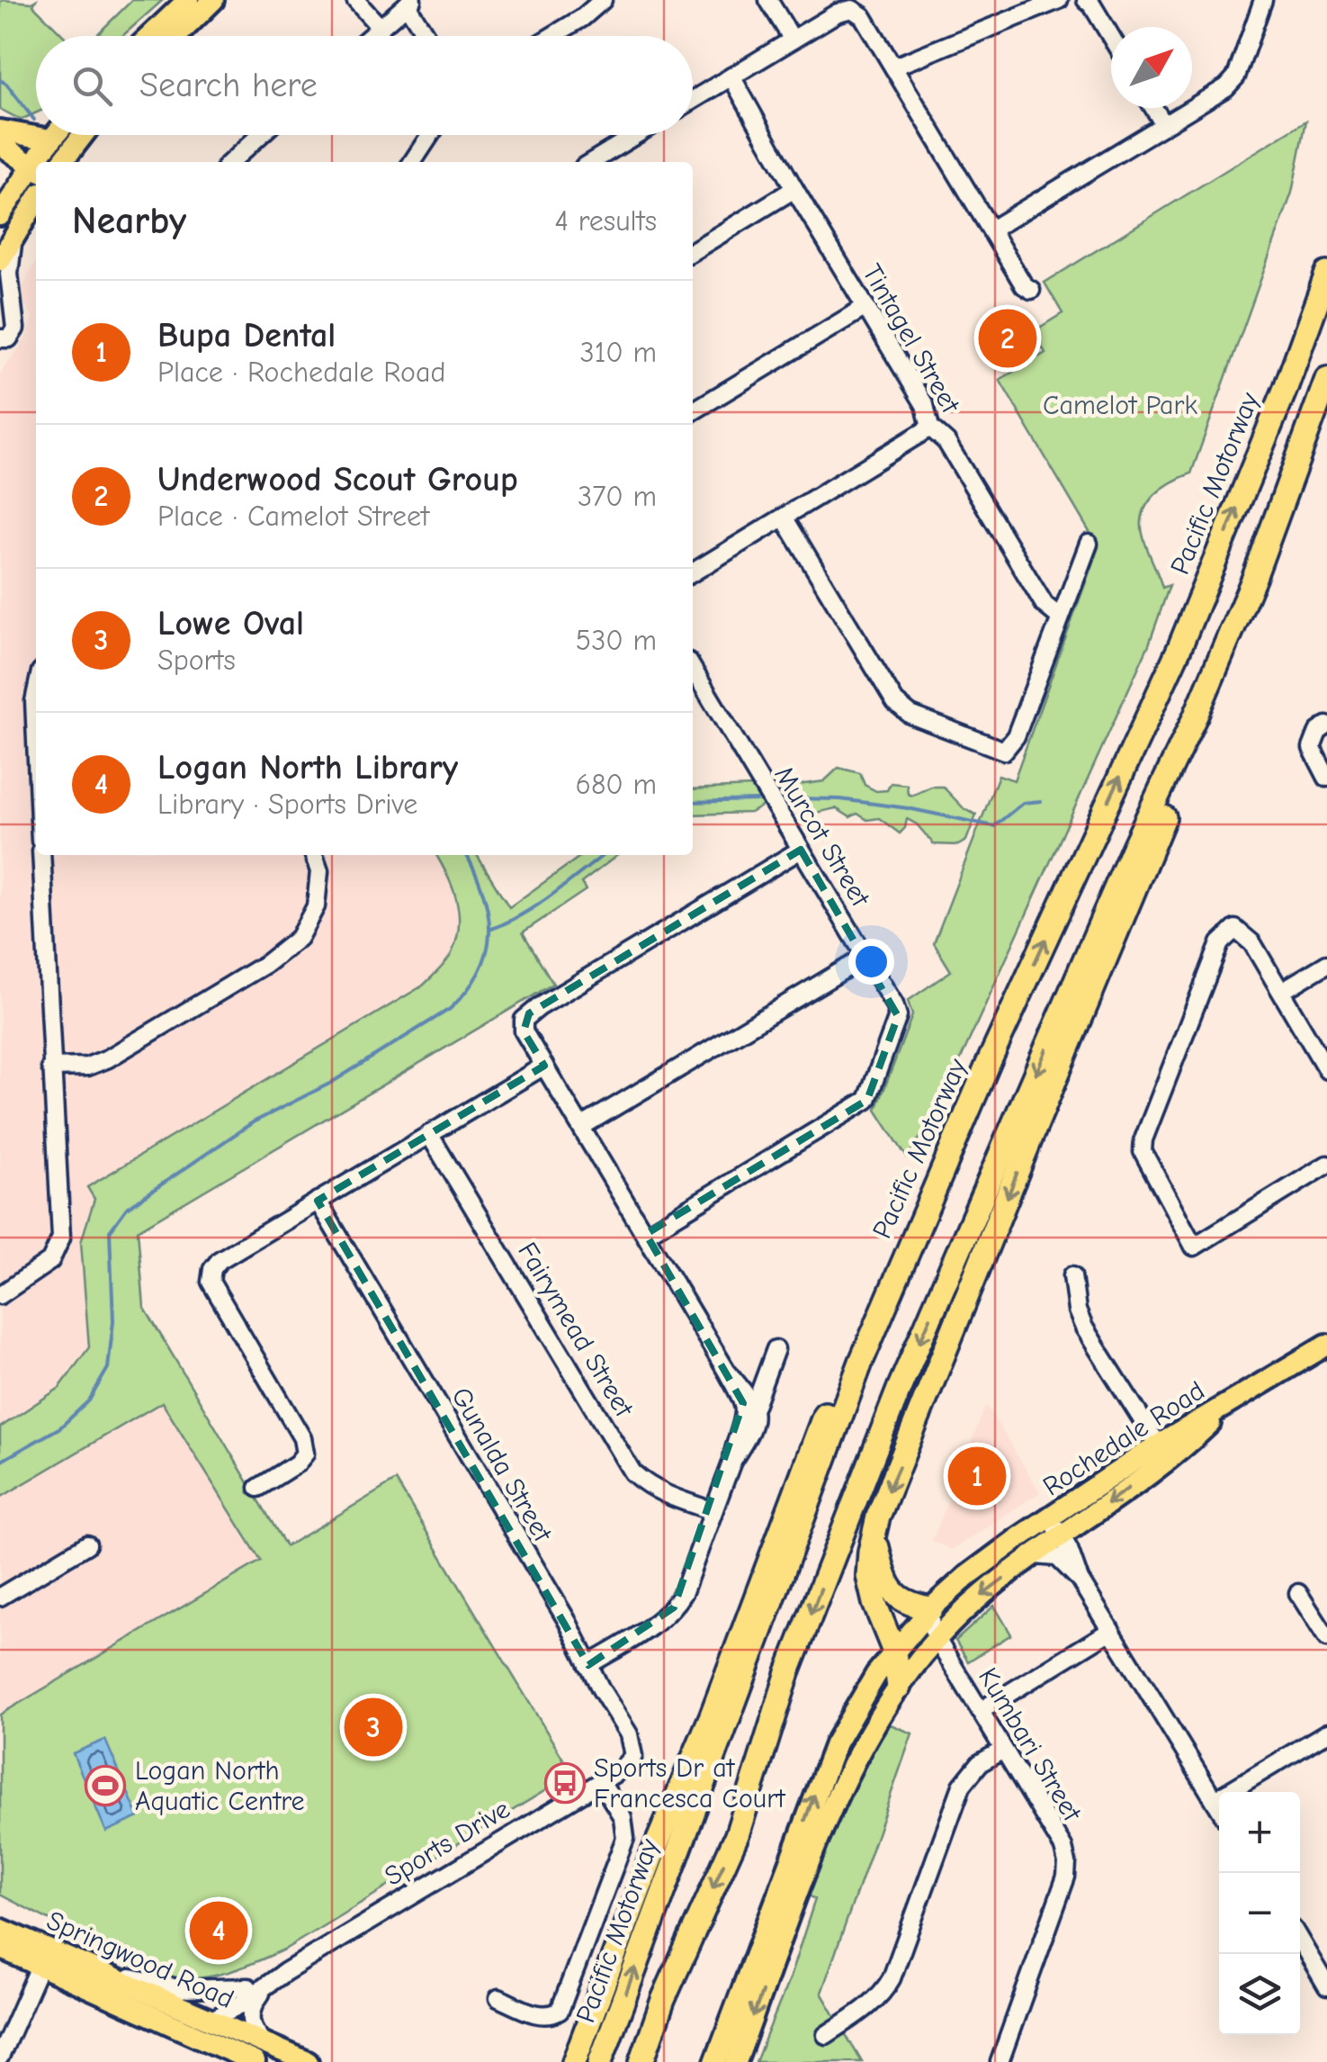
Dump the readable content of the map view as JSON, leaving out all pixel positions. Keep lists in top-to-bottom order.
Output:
{
  "streets": {
    "highway": ["Pacific Motorway"],
    "main road": ["Rochedale Road", "Springwood Road"],
    "street": [
      "Tintagel Street",
      "Murcot Street",
      "Fairymead Street",
      "Gunalda Street",
      "Kumbari Street",
      "Sports Drive"
    ]
  },
  "crossings": [
    ["Rochedale Road", "Kumbari Street"],
    ["Gunalda Street", "Sports Drive"],
    ["Sports Drive", "Springwood Road"]
  ],
  "parks": ["Camelot Park"],
  "places": {
    "bus stop": ["Sports Dr at Francesca Court"],
    "sports": ["Logan North Aquatic Centre"]
  },
  "north": "top right",
  "page": {
    "search": "Search here",
    "heading": ["Nearby", "4 results"],
    "list": [
      {
        "mark": "1",
        "name": "Bupa Dental",
        "note": "Place · Rochedale Road",
        "value": "310 m"
      },
      {
        "mark": "2",
        "name": "Underwood Scout Group",
        "note": "Place · Camelot Street",
        "value": "370 m"
      },
      {
        "mark": "3",
        "name": "Lowe Oval",
        "note": "Sports",
        "value": "530 m"
      },
      {
        "mark": "4",
        "name": "Logan North Library",
        "note": "Library · Sports Drive",
        "value": "680 m"
      }
    ],
    "pins": [
      "2",
      "1",
      "3",
      "4"
    ],
    "map_buttons": ["+", "−"]
  }
}
